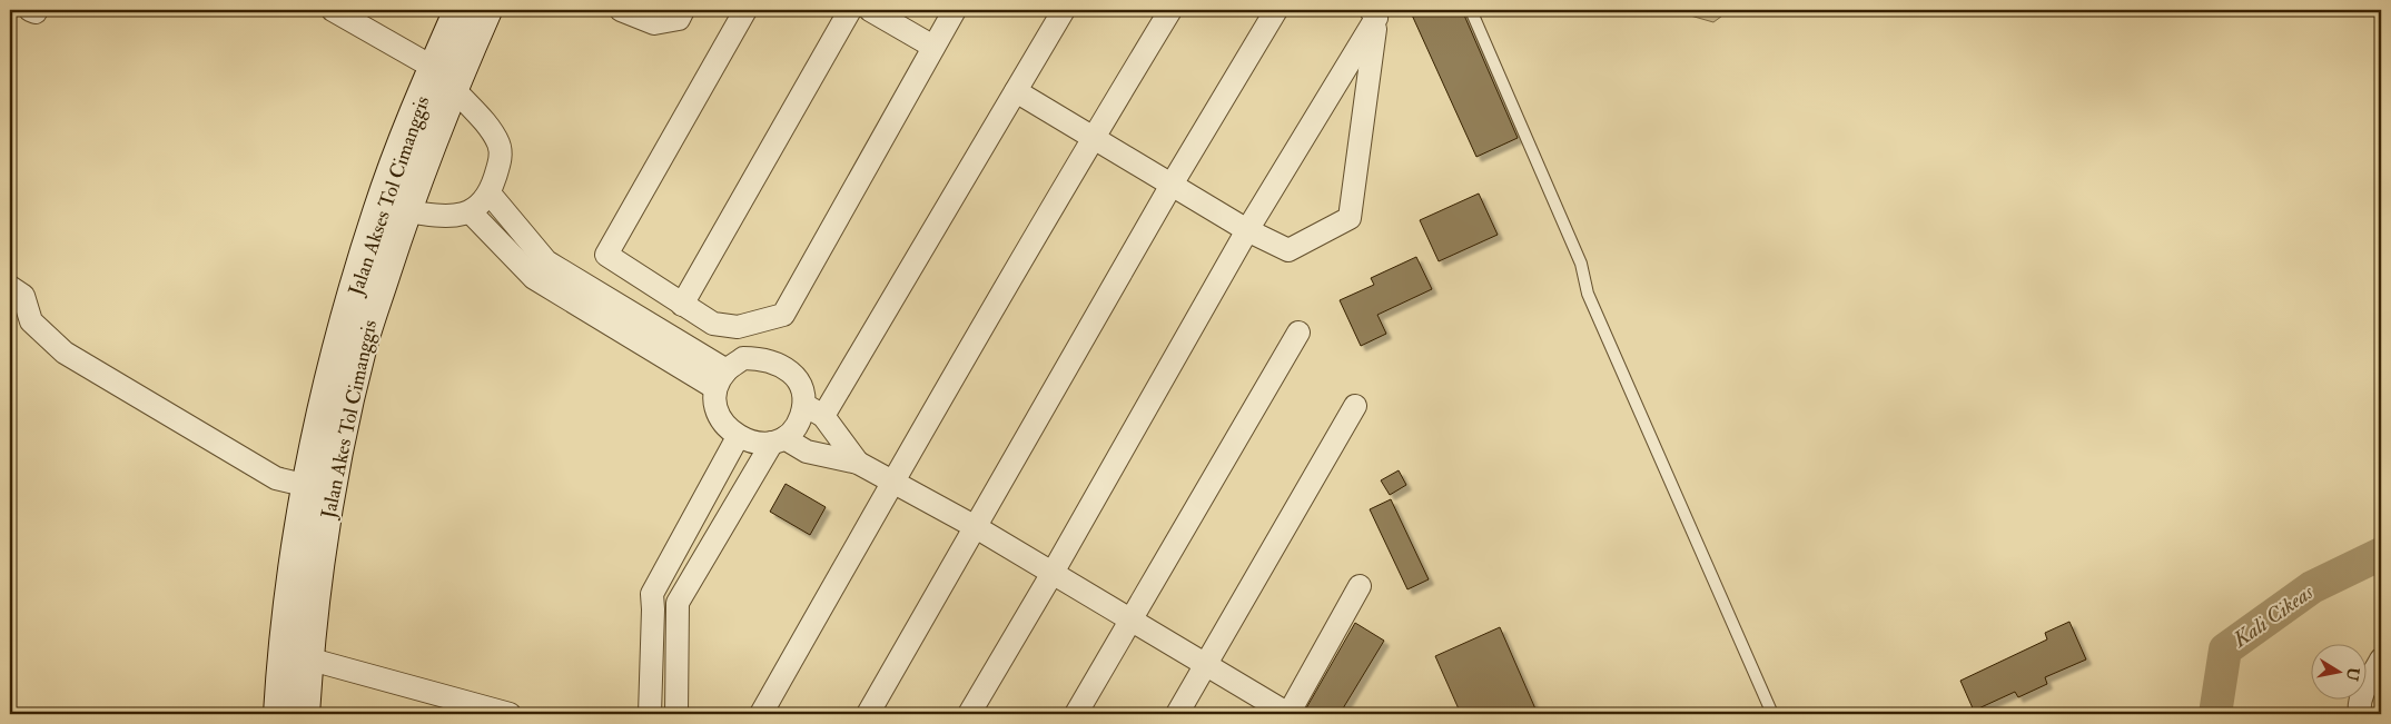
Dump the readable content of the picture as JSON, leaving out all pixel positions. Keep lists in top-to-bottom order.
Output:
{
  "streets": {
    "main road": ["Jalan Akses Tol Cimanggis", "Jalan Akes Tol Cimanggis"]
  },
  "crossings": [
    ["Jalan Akses Tol Cimanggis", "Jalan Akes Tol Cimanggis"]
  ],
  "water": ["Kali Cikeas"],
  "north": "right"
}
